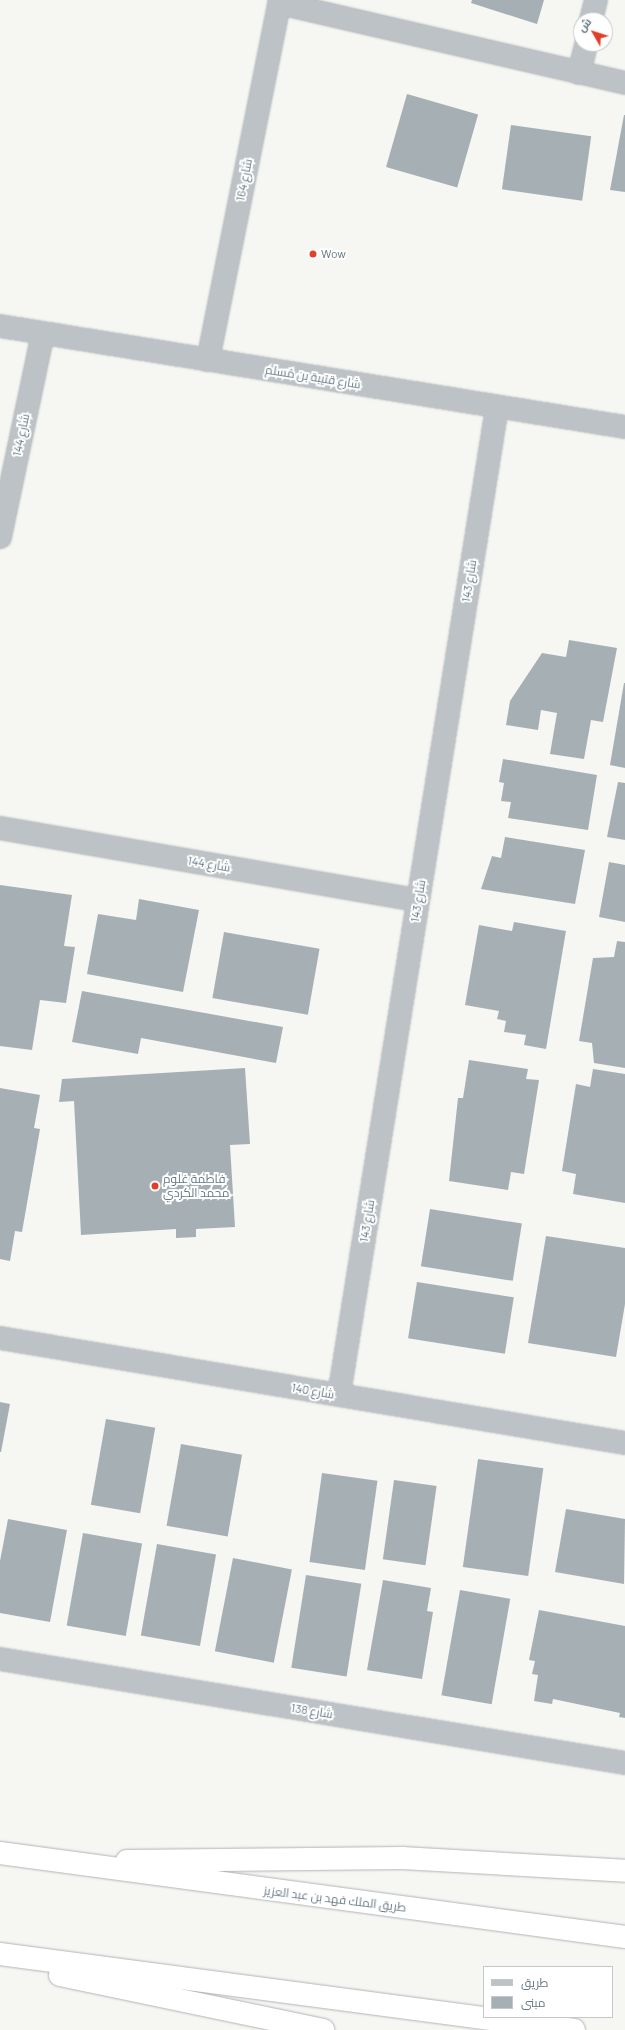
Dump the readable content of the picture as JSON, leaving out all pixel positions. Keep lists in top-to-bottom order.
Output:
{
  "streets": {
    "highway": ["طريق الملك فهد بن عبد العزيز"],
    "street": [
      "شارع 164",
      "شارع قتيبة بن مُسلم",
      "شارع 144",
      "شارع 143",
      "شارع 140",
      "شارع 138"
    ]
  },
  "crossings": [
    ["شارع 164", "شارع قتيبة بن مُسلم"],
    ["شارع قتيبة بن مُسلم", "شارع 144"],
    ["شارع قتيبة بن مُسلم", "شارع 143"],
    ["شارع 144", "شارع 143"],
    ["شارع 143", "شارع 140"]
  ],
  "places": ["Wow", "فاطمة غلوم محمد الكردي"],
  "legend": ["طريق", "مبنى"],
  "north": "top left"
}
